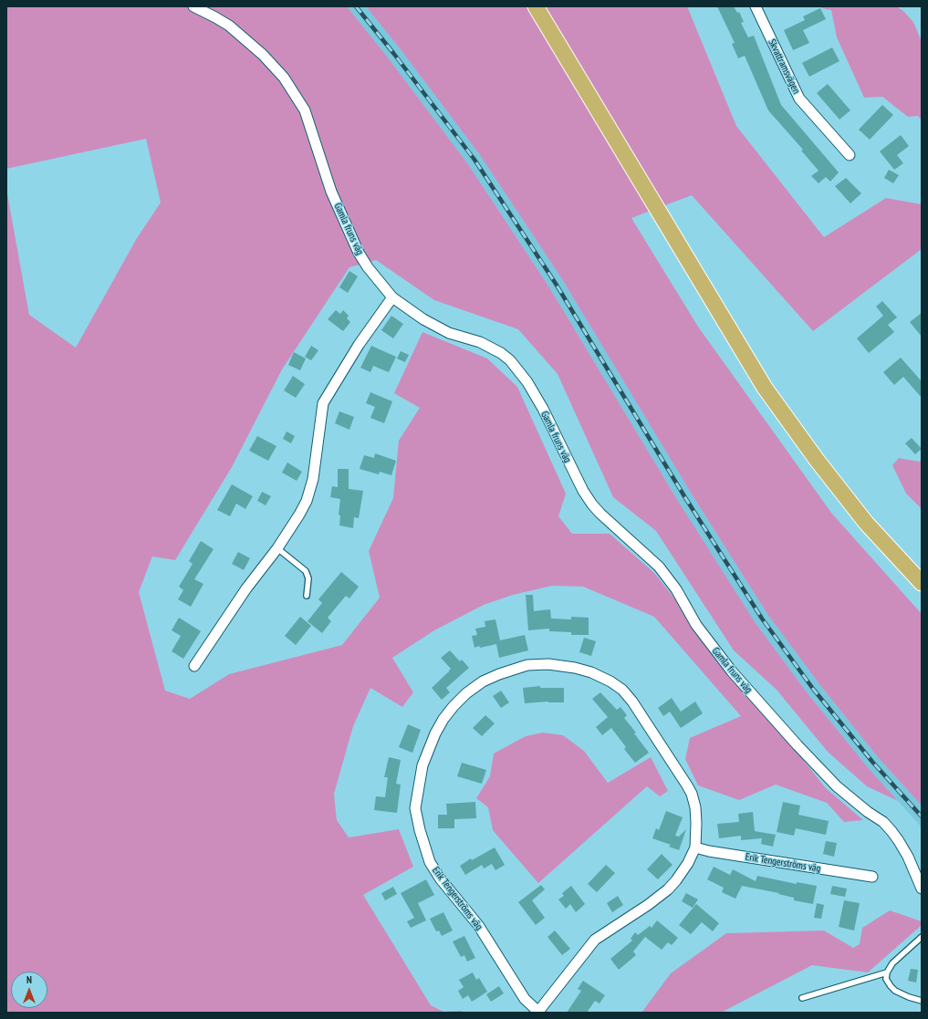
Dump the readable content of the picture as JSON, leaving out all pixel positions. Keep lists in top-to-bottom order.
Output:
{
  "streets": {
    "street": ["Skvattramsvägen", "Gamla fruns väg", "Erik Tengerströms väg"]
  },
  "north": "top"
}
